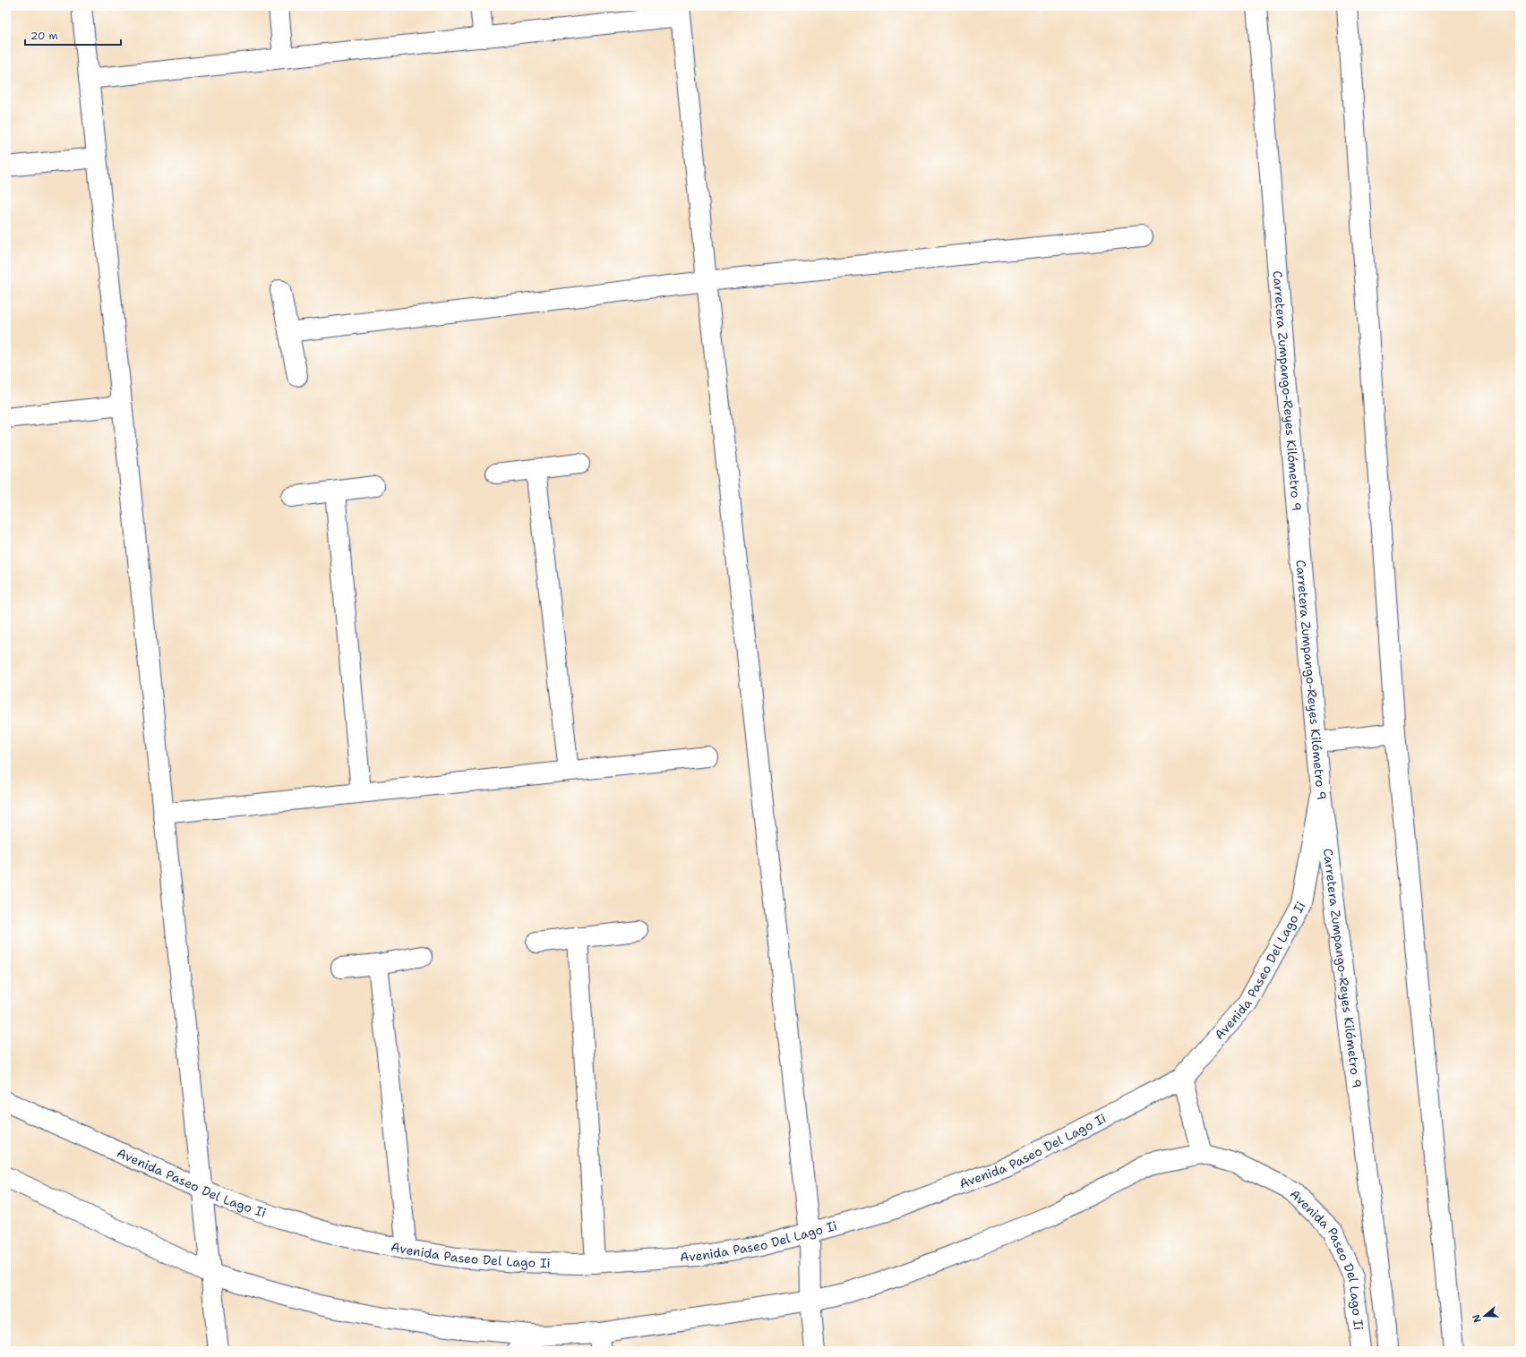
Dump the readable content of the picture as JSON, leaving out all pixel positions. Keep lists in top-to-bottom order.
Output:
{
  "streets": {
    "street": ["Carretera Zumpango-Reyes Kilómetro 9", "Avenida Paseo Del Lago Ii"]
  },
  "crossings": [
    ["Carretera Zumpango-Reyes Kilómetro 9", "Avenida Paseo Del Lago Ii"]
  ],
  "scale_bar": "20 m",
  "north": "left"
}
